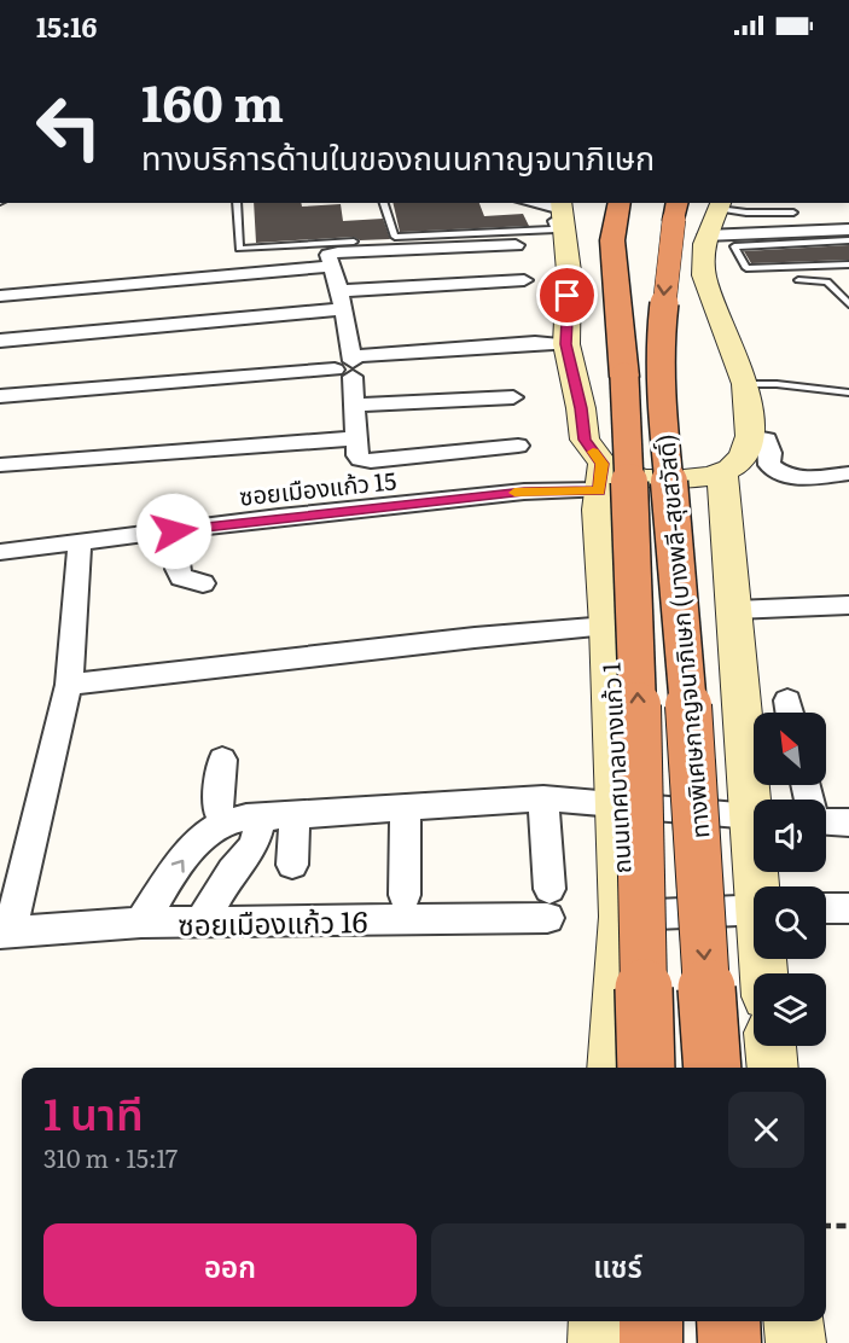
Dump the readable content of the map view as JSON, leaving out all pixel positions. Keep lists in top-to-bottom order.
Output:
{
  "streets": {
    "highway": ["ทางพิเศษกาญจนาภิเษก (บางพลี-สุขสวัสดิ์)"],
    "main road": ["ถนนเทศบาลบางแก้ว 1"],
    "street": ["ซอยเมืองแก้ว 15", "ซอยเมืองแก้ว 16"]
  },
  "crossings": [
    ["ซอยเมืองแก้ว 15", "ถนนเทศบาลบางแก้ว 1"]
  ],
  "north": "top left",
  "page": {
    "status": "15:16",
    "turn": ["160 m", "ทางบริการด้านในของถนนกาญจนาภิเษก"],
    "heading": ["1 นาที", "310 m · 15:17"],
    "buttons": ["ออก", "แชร์"]
  }
}
